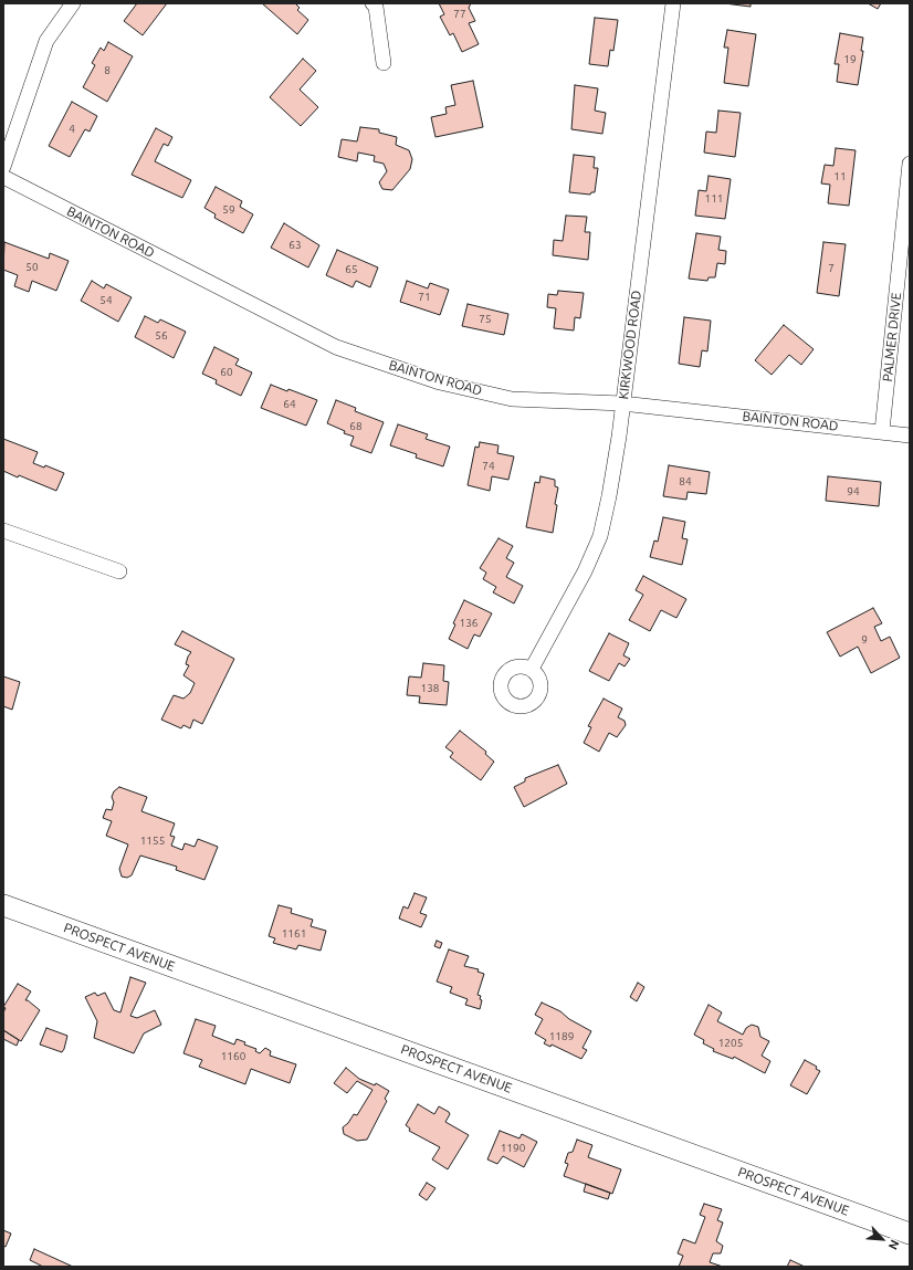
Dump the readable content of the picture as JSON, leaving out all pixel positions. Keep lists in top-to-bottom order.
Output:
{
  "streets": {
    "main road": ["PROSPECT AVENUE"],
    "street": ["BAINTON ROAD", "PALMER DRIVE", "KIRKWOOD ROAD"]
  },
  "crossings": [
    ["BAINTON ROAD", "PALMER DRIVE"],
    ["BAINTON ROAD", "KIRKWOOD ROAD"]
  ],
  "house_numbers": [
    "77",
    "19",
    "8",
    "4",
    "11",
    "111",
    "59",
    "63",
    "50",
    "7",
    "65",
    "71",
    "54",
    "75",
    "56",
    "60",
    "64",
    "68",
    "74",
    "84",
    "94",
    "136",
    "9",
    "138",
    "1155",
    "1161",
    "1189",
    "1205",
    "1160",
    "1190"
  ],
  "north": "bottom right"
}
